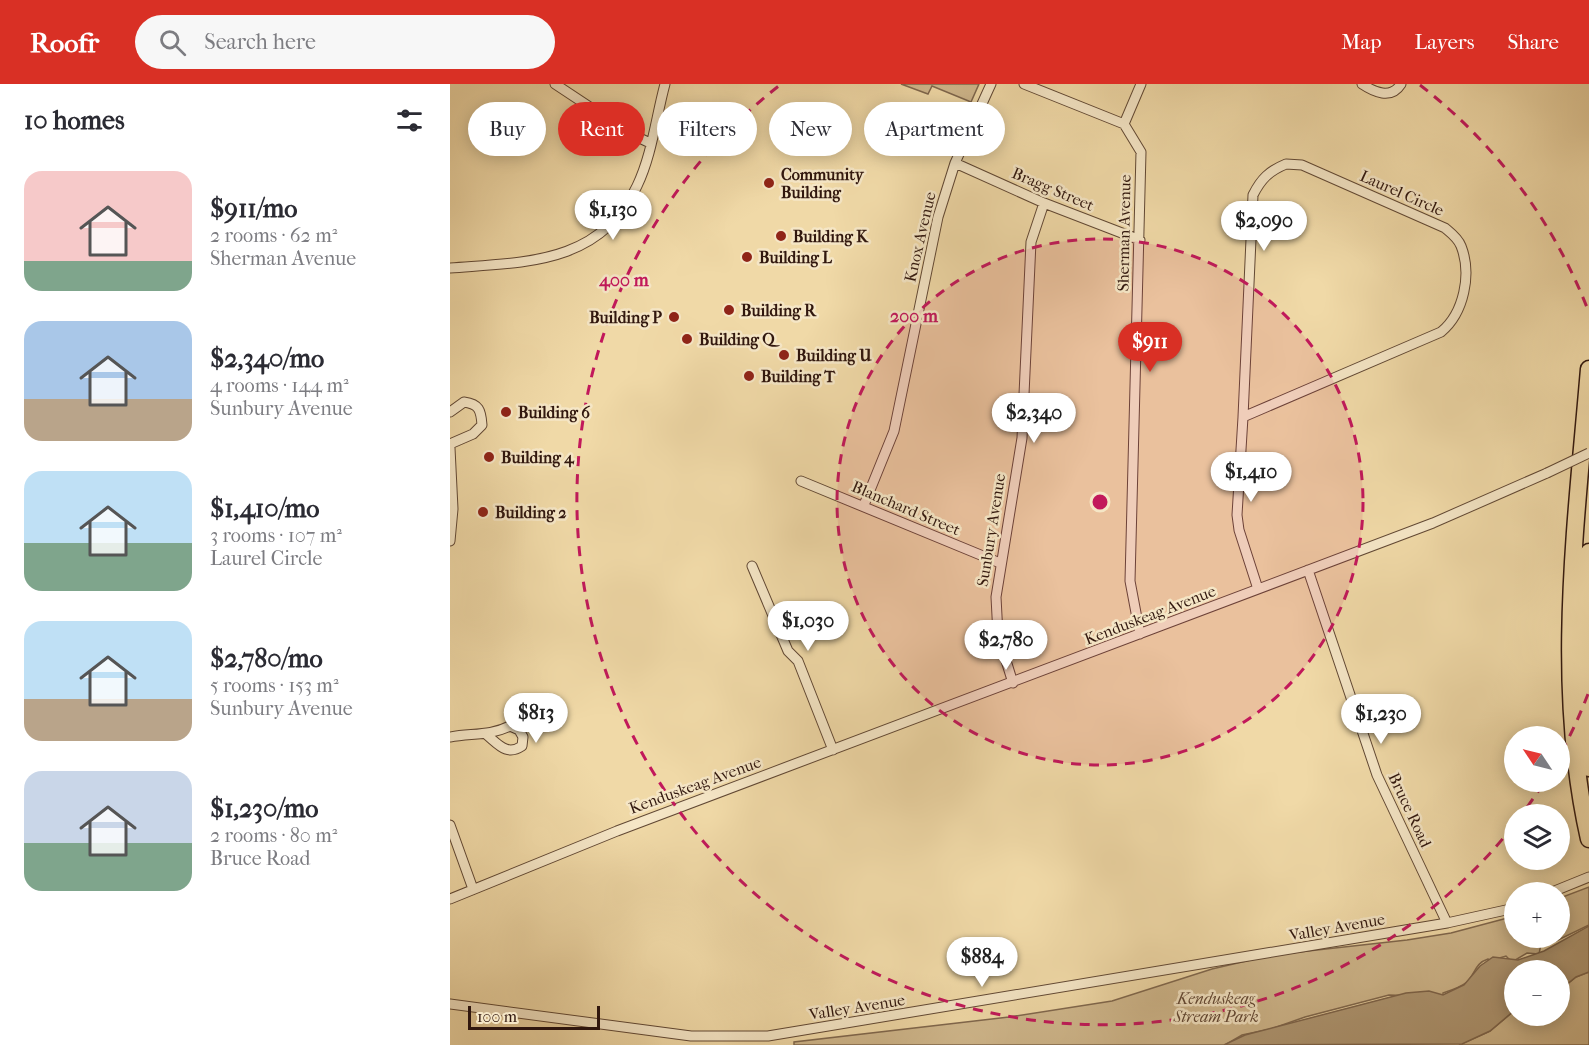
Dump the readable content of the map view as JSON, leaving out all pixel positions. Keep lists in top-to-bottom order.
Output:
{
  "streets": {
    "street": [
      "Bragg Street",
      "Laurel Circle",
      "Sherman Avenue",
      "Knox Avenue",
      "Blanchard Street",
      "Sunbury Avenue",
      "Kenduskeag Avenue",
      "Bruce Road",
      "Valley Avenue"
    ]
  },
  "crossings": [
    ["Bragg Street", "Sherman Avenue"],
    ["Bragg Street", "Knox Avenue"],
    ["Bragg Street", "Sunbury Avenue"],
    ["Laurel Circle", "Kenduskeag Avenue"],
    ["Sherman Avenue", "Kenduskeag Avenue"],
    ["Knox Avenue", "Blanchard Street"],
    ["Blanchard Street", "Sunbury Avenue"],
    ["Sunbury Avenue", "Kenduskeag Avenue"],
    ["Kenduskeag Avenue", "Bruce Road"],
    ["Bruce Road", "Valley Avenue"]
  ],
  "parks": ["Kenduskeag Stream Park"],
  "places": [
    "Community Building",
    "Building K",
    "Building L",
    "Building R",
    "Building P",
    "Building Q",
    "Building U",
    "Building T",
    "Building 6",
    "Building 4",
    "Building 2"
  ],
  "scale_bar": "100 m",
  "north": "top left",
  "page": {
    "header": "Roofr",
    "search": "Search here",
    "nav": ["Map", "Layers", "Share"],
    "heading": "10 homes",
    "chip": [
      "Buy",
      "Rent",
      "Filters",
      "New",
      "Apartment"
    ],
    "list": [
      {
        "name": "$911/mo",
        "note": "2 rooms · 62 m² · Sherman Avenue"
      },
      {
        "name": "$2,340/mo",
        "note": "4 rooms · 144 m² · Sunbury Avenue"
      },
      {
        "name": "$1,410/mo",
        "note": "3 rooms · 107 m² · Laurel Circle"
      },
      {
        "name": "$2,780/mo",
        "note": "5 rooms · 153 m² · Sunbury Avenue"
      },
      {
        "name": "$1,230/mo",
        "note": "2 rooms · 80 m² · Bruce Road"
      }
    ],
    "price": [
      "$1,130",
      "$2,090",
      "$911",
      "$2,340",
      "$1,410",
      "$1,030",
      "$2,780",
      "$813",
      "$1,230",
      "$884"
    ],
    "map_buttons": ["+", "−"],
    "scale": "100 m"
  },
  "rings": ["400 m", "200 m"]
}
